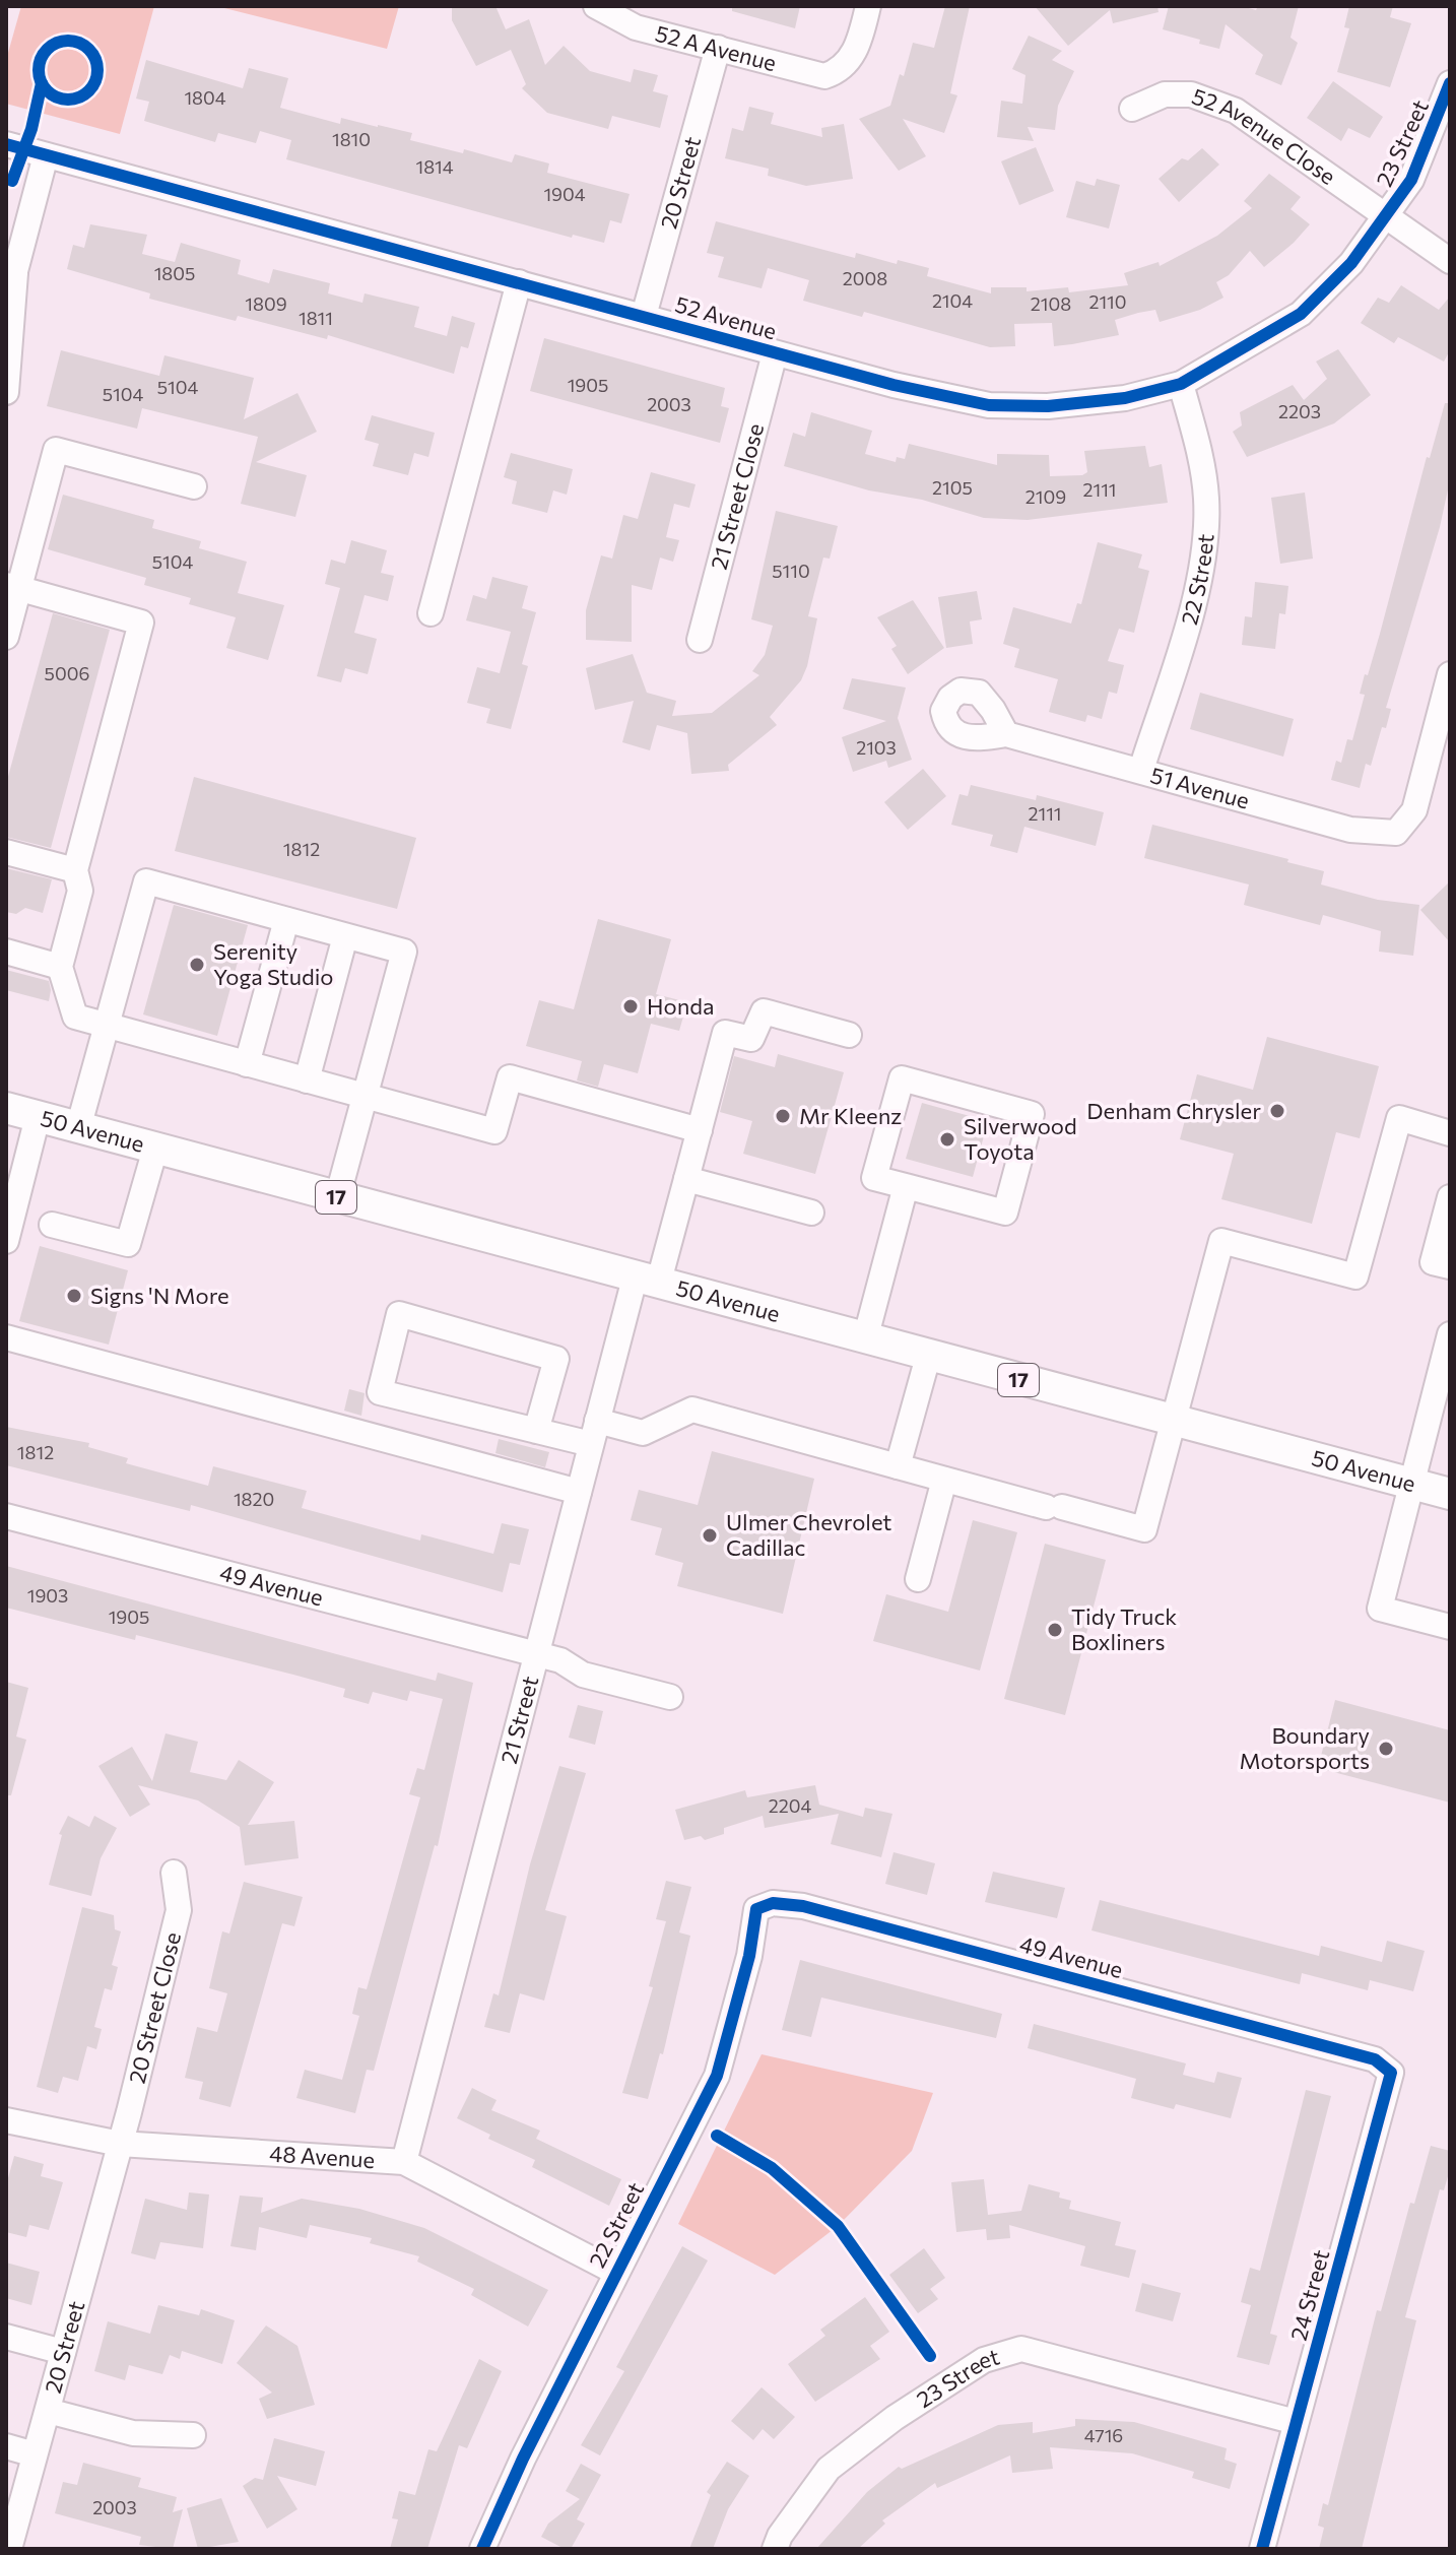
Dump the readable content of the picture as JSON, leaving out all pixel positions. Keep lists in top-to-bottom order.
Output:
{
  "streets": {
    "main road": ["50 Avenue", "17"],
    "street": [
      "52 A Avenue",
      "52 Avenue Close",
      "23 Street",
      "20 Street",
      "52 Avenue",
      "21 Street Close",
      "22 Street",
      "51 Avenue",
      "49 Avenue",
      "21 Street",
      "20 Street Close",
      "48 Avenue",
      "24 Street"
    ]
  },
  "crossings": [
    ["52 A Avenue", "20 Street"],
    ["52 Avenue Close", "23 Street"],
    ["52 Avenue Close", "52 Avenue"],
    ["23 Street", "52 Avenue"],
    ["23 Street", "24 Street"],
    ["20 Street", "52 Avenue"],
    ["20 Street", "20 Street Close"],
    ["20 Street", "48 Avenue"],
    ["52 Avenue", "21 Street Close"],
    ["52 Avenue", "22 Street"],
    ["22 Street", "51 Avenue"],
    ["22 Street", "49 Avenue"],
    ["22 Street", "48 Avenue"],
    ["50 Avenue", "21 Street"],
    ["49 Avenue", "21 Street"],
    ["49 Avenue", "24 Street"],
    ["21 Street", "48 Avenue"],
    ["20 Street Close", "48 Avenue"]
  ],
  "places": [
    "Serenity Yoga Studio",
    "Honda",
    "Denham Chrysler",
    "Mr Kleenz",
    "Silverwood Toyota",
    "Signs 'N More",
    "Ulmer Chevrolet Cadillac",
    "Tidy Truck Boxliners",
    "Boundary Motorsports"
  ],
  "house_numbers": [
    "1804",
    "1810",
    "1814",
    "1904",
    "1805",
    "2008",
    "2104",
    "2110",
    "1809",
    "2108",
    "1811",
    "1905",
    "5104",
    "5104",
    "2003",
    "2203",
    "2105",
    "2111",
    "2109",
    "5104",
    "5110",
    "5006",
    "2103",
    "2111",
    "1812",
    "1812",
    "1820",
    "1903",
    "1905",
    "2204",
    "4716",
    "2003"
  ]
}
